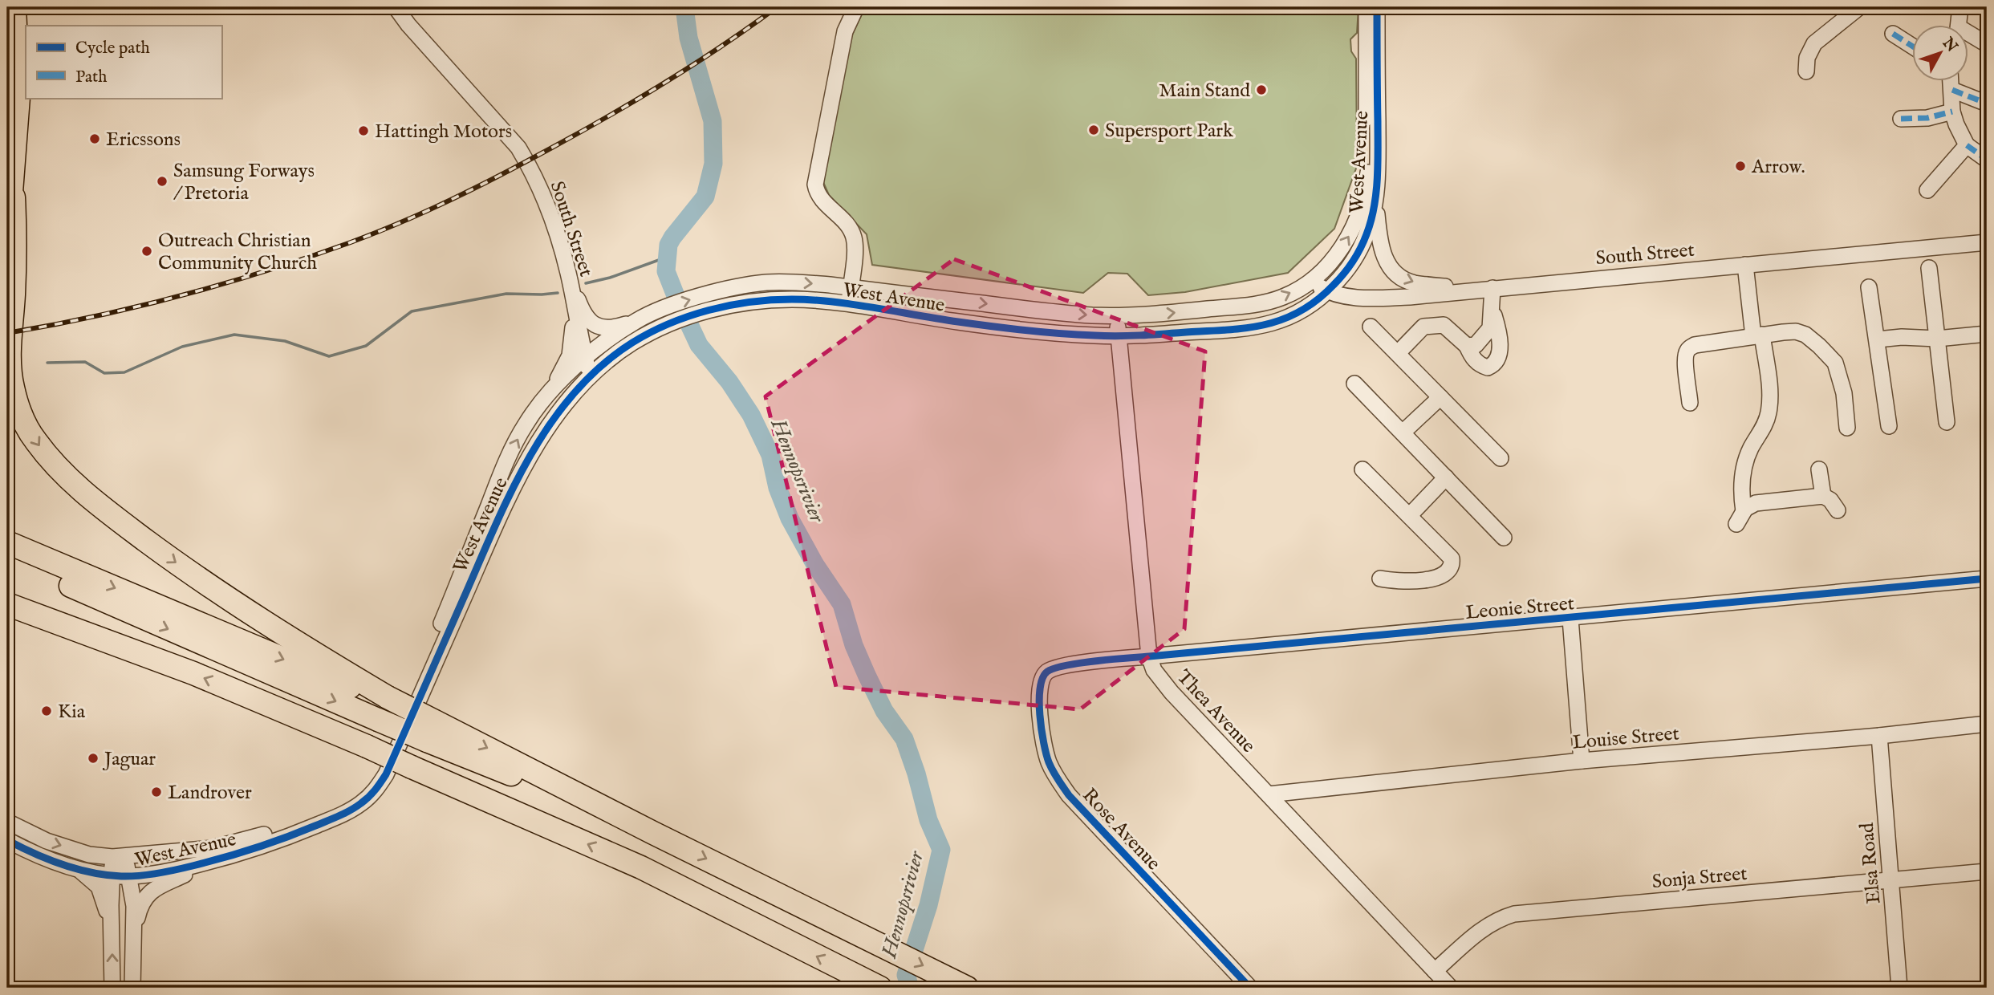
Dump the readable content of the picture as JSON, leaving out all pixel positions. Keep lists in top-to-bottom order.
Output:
{
  "streets": {
    "street": [
      "West Avenue",
      "South Street",
      "Leonie Street",
      "Thea Avenue",
      "Louise Street",
      "Rose Avenue",
      "Elsa Road",
      "Sonja Street"
    ]
  },
  "crossings": [
    ["West Avenue", "South Street"],
    ["West Avenue", "Thea Avenue"],
    ["Leonie Street", "Thea Avenue"],
    ["Leonie Street", "Rose Avenue"],
    ["Thea Avenue", "Louise Street"],
    ["Thea Avenue", "Sonja Street"],
    ["Louise Street", "Elsa Road"],
    ["Elsa Road", "Sonja Street"]
  ],
  "one_way": ["West Avenue"],
  "water": ["Hennopsrivier"],
  "places": [
    "Main Stand",
    "Supersport Park",
    "Hattingh Motors",
    "Ericssons",
    "Arrow.",
    "Samsung Forways / Pretoria",
    "Outreach Christian Community Church",
    "Kia",
    "Jaguar",
    "Landrover"
  ],
  "legend": ["Cycle path", "Path"],
  "north": "top right"
}
